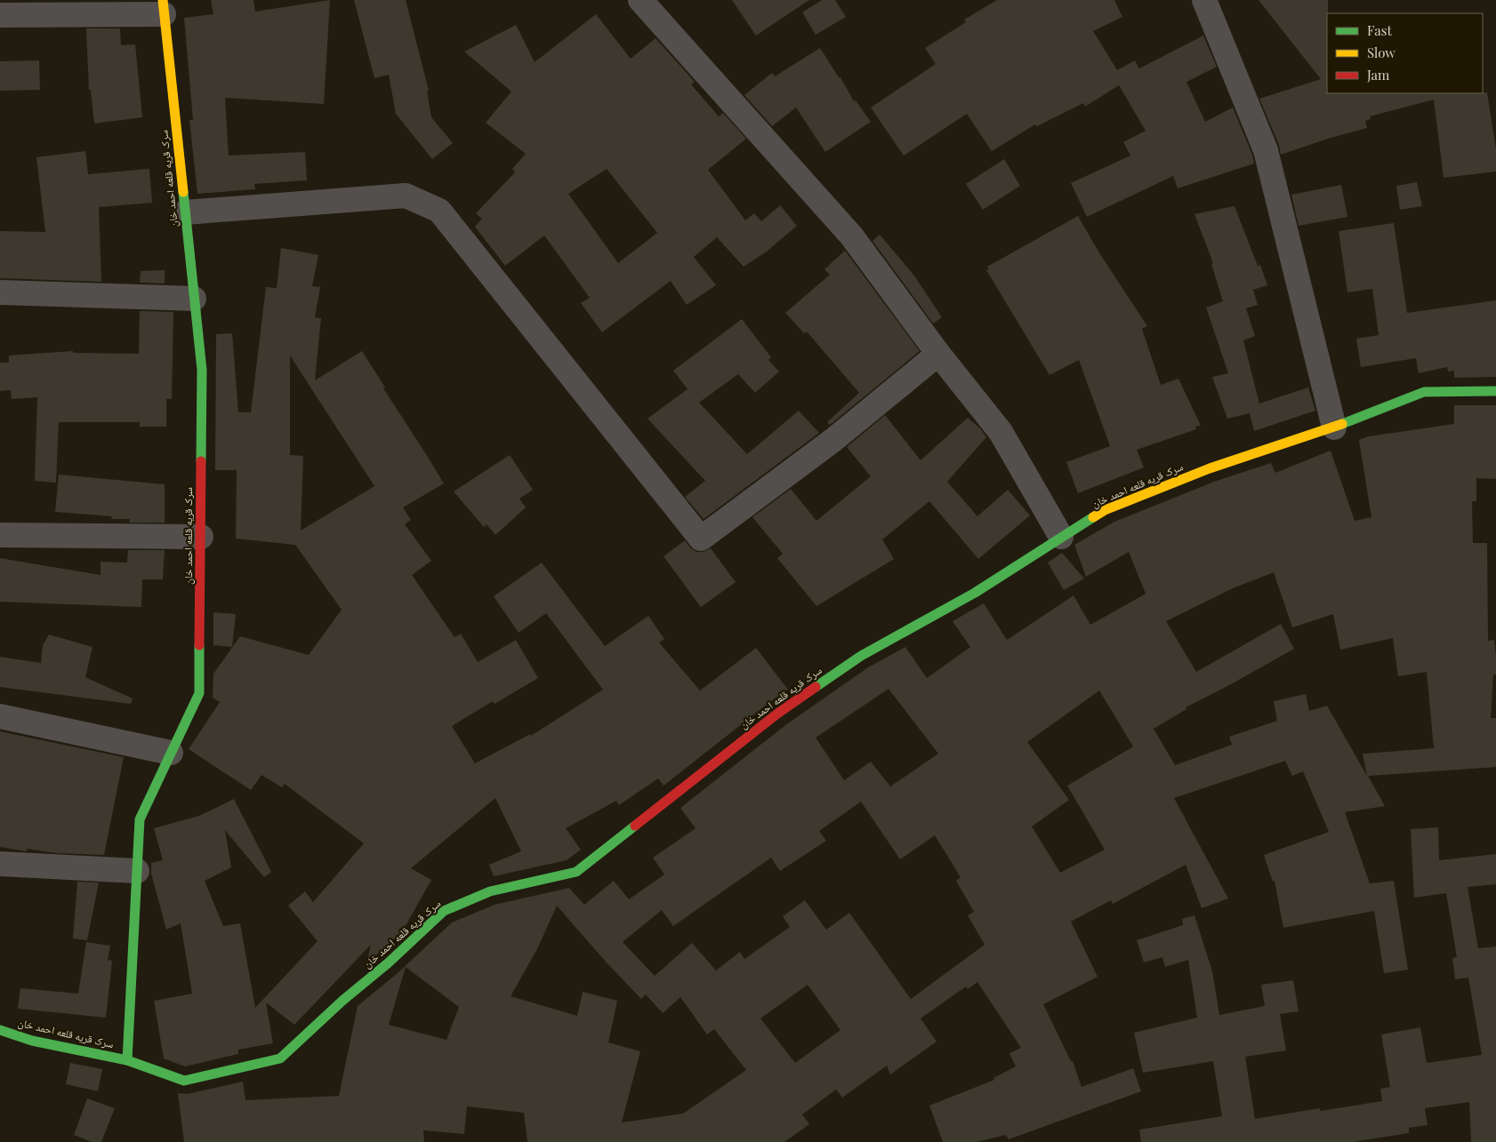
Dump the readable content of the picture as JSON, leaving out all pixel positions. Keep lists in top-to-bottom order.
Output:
{
  "streets": {
    "street": ["سرک قریه قلعه احمد خان"]
  },
  "legend": ["Fast", "Slow", "Jam"]
}
